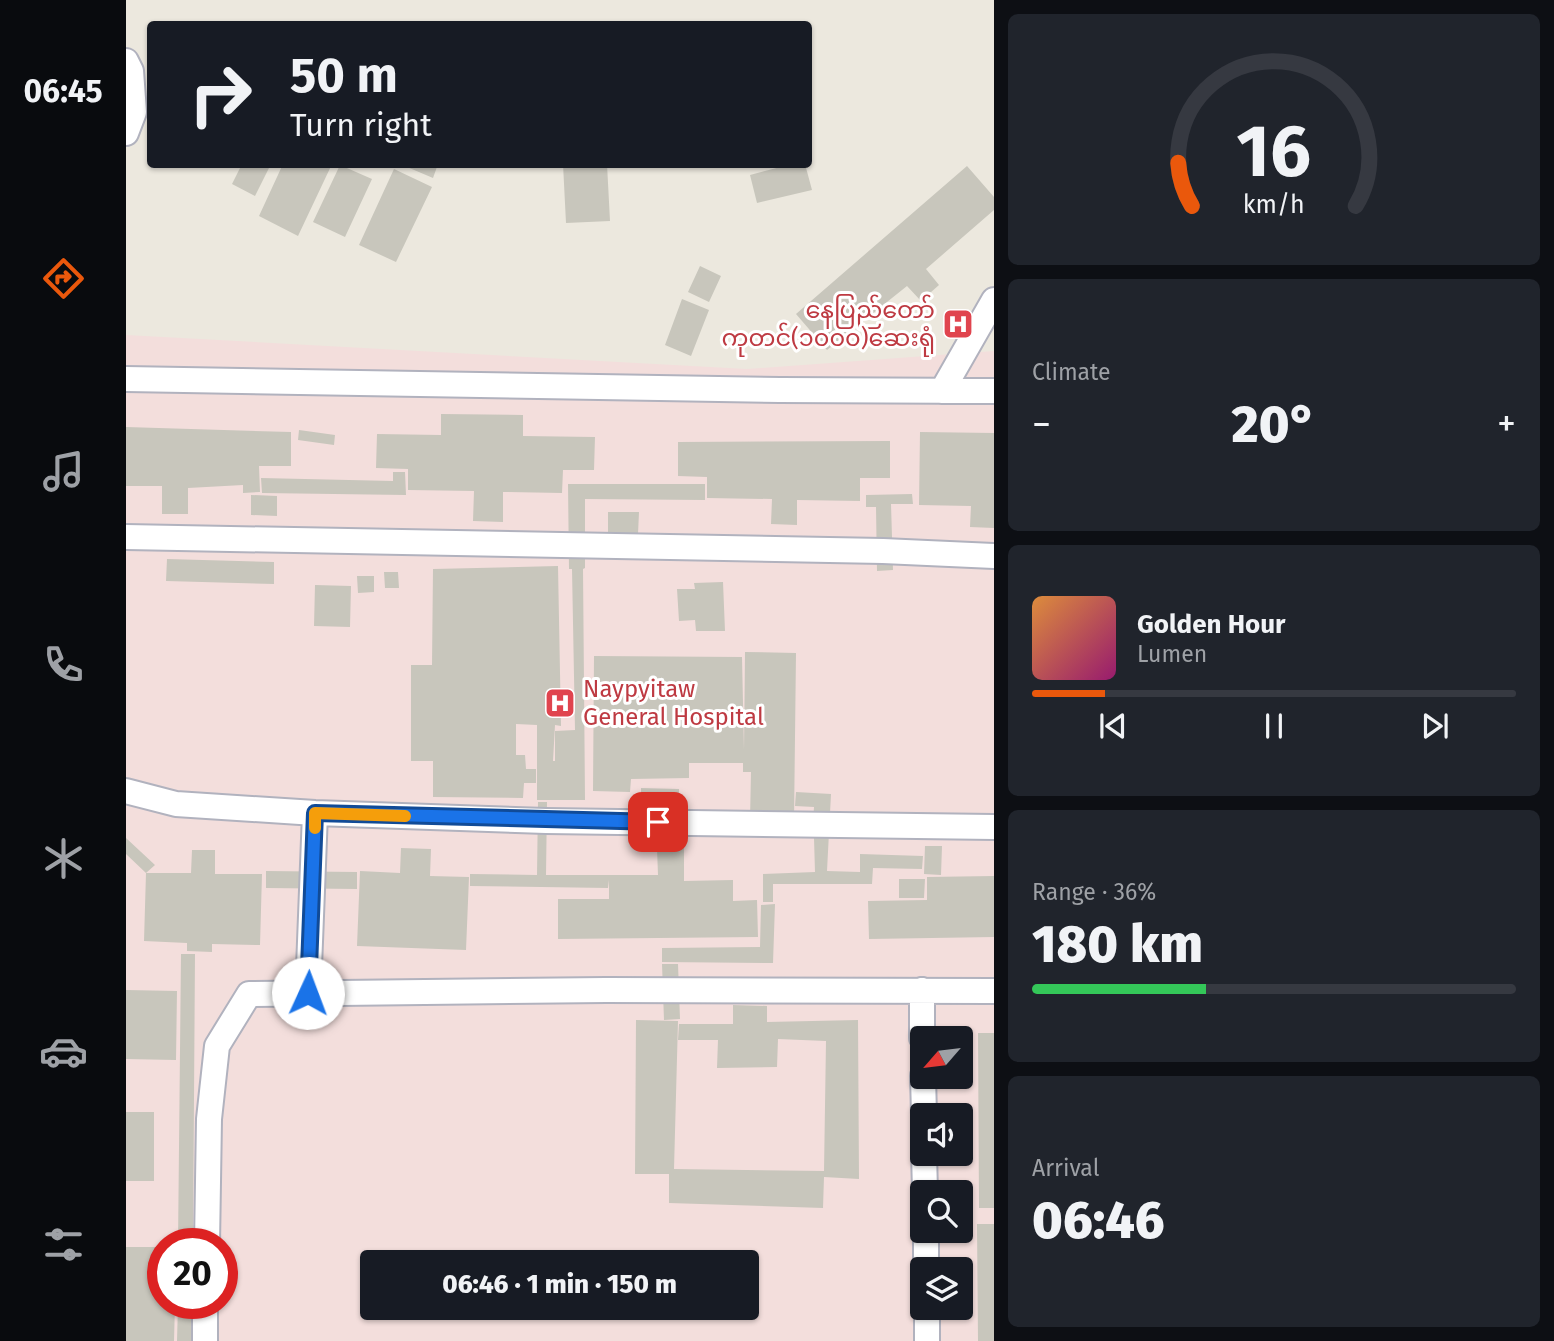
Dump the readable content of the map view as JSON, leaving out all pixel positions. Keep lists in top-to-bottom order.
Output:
{
  "places": {
    "hospital": ["နေပြည်တော် ကုတင်(၁၀၀၀)ဆေးရုံ", "Naypyitaw General Hospital"]
  },
  "north": "bottom left",
  "page": {
    "tabs": "06:45",
    "turn": ["50 m", "Turn right"],
    "tile": [
      "Climate",
      ["Range · 36%", "180 km"],
      ["Arrival", "06:46"]
    ],
    "heat": ["−", "20°", "+"],
    "song": ["Golden Hour", "Lumen"],
    "limit": "20",
    "trip": "06:46 · 1 min · 150 m",
    "gauge": ["16", "km/h"]
  }
}
